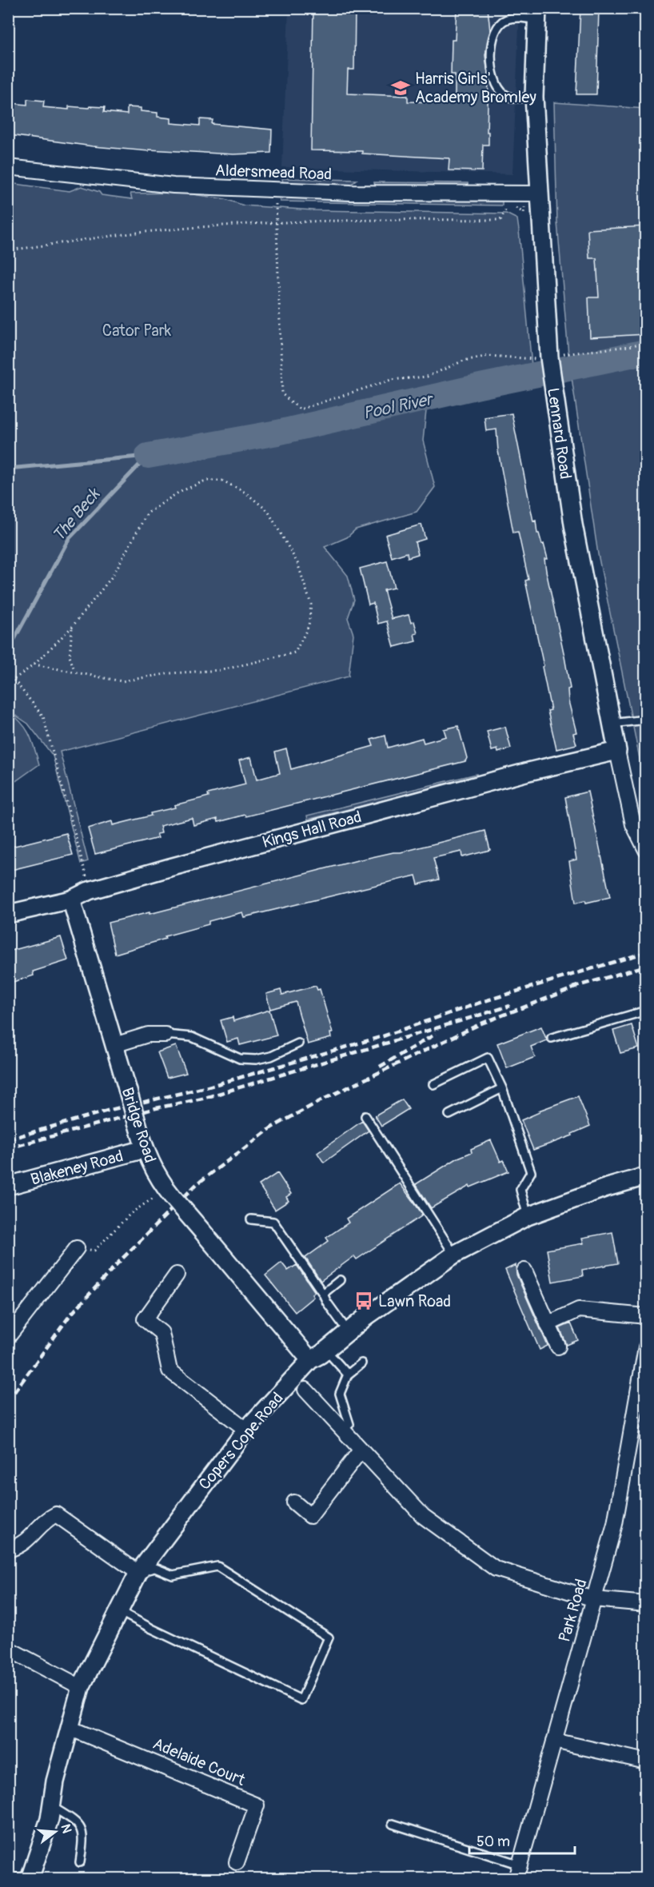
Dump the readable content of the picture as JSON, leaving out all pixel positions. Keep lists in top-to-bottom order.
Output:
{
  "streets": {
    "street": [
      "Aldersmead Road",
      "Lennard Road",
      "Kings Hall Road",
      "Bridge Road",
      "Blakeney Road",
      "Copers Cope Road",
      "Park Road",
      "Adelaide Court"
    ]
  },
  "crossings": [
    ["Aldersmead Road", "Lennard Road"],
    ["Lennard Road", "Kings Hall Road"],
    ["Kings Hall Road", "Bridge Road"],
    ["Bridge Road", "Blakeney Road"],
    ["Bridge Road", "Copers Cope Road"],
    ["Copers Cope Road", "Adelaide Court"]
  ],
  "water": ["Pool River", "The Beck"],
  "parks": ["Cator Park"],
  "places": {
    "school or university": ["Harris Girls' Academy Bromley"],
    "bus stop": ["Lawn Road"]
  },
  "scale_bar": "50 m",
  "north": "right"
}
